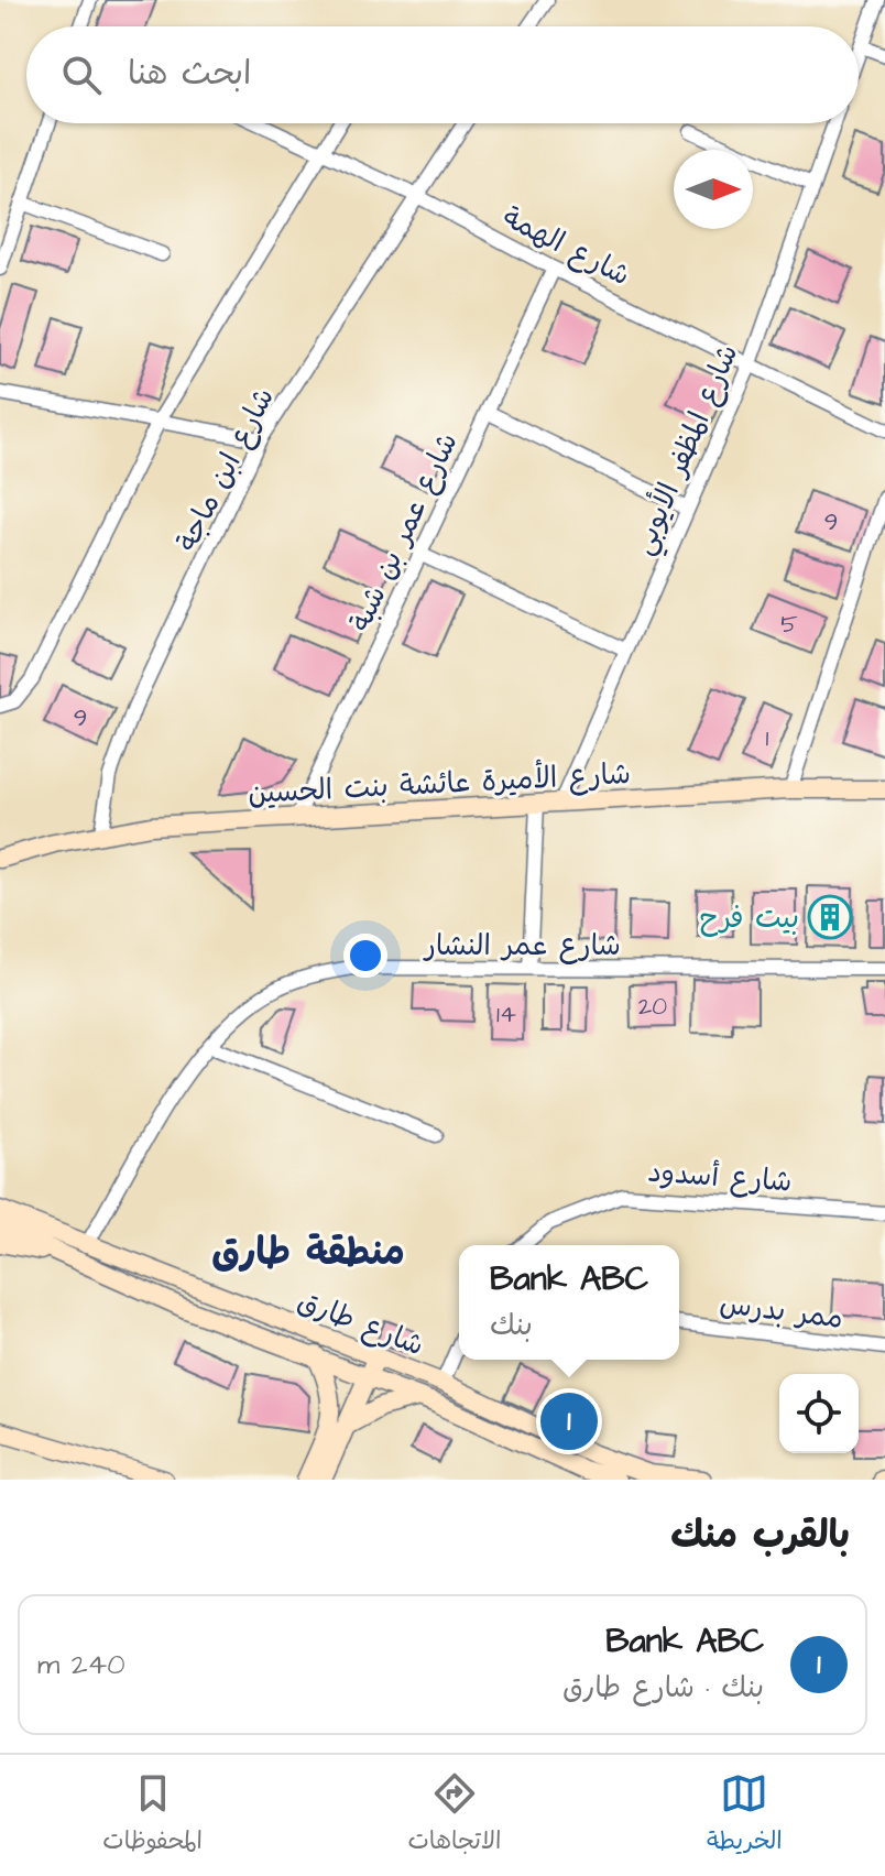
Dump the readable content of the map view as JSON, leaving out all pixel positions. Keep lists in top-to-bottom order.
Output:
{
  "streets": {
    "street": [
      "شارع الهمة",
      "شارع المظفر الأيوبي",
      "شارع ابن ماجة",
      "شارع عمر بن شبة",
      "شارع الأميرة عائشة بنت الحسين",
      "شارع عمر النشار",
      "شارع أسدود",
      "ممر بدرس",
      "شارع طارق"
    ]
  },
  "crossings": [
    ["شارع الهمة", "شارع المظفر الأيوبي"],
    ["شارع الهمة", "شارع ابن ماجة"],
    ["شارع الهمة", "شارع عمر بن شبة"],
    ["شارع المظفر الأيوبي", "شارع الأميرة عائشة بنت الحسين"],
    ["شارع ابن ماجة", "شارع الأميرة عائشة بنت الحسين"],
    ["شارع عمر بن شبة", "شارع الأميرة عائشة بنت الحسين"],
    ["شارع عمر النشار", "شارع طارق"]
  ],
  "districts": ["منطقة طارق"],
  "places": {
    "building": ["بيت فرح"]
  },
  "house_numbers": [
    "9",
    "5",
    "9",
    "1",
    "20",
    "14"
  ],
  "north": "right",
  "page": {
    "search": "ابحث هنا",
    "popup": ["Bank ABC", "بنك"],
    "pins": "1",
    "heading": "بالقرب منك",
    "list": [
      {
        "mark": "1",
        "name": "Bank ABC",
        "note": "بنك · شارع طارق",
        "value": "240 m"
      }
    ],
    "nav": ["الخريطة", "الاتجاهات", "المحفوظات"]
  }
}
